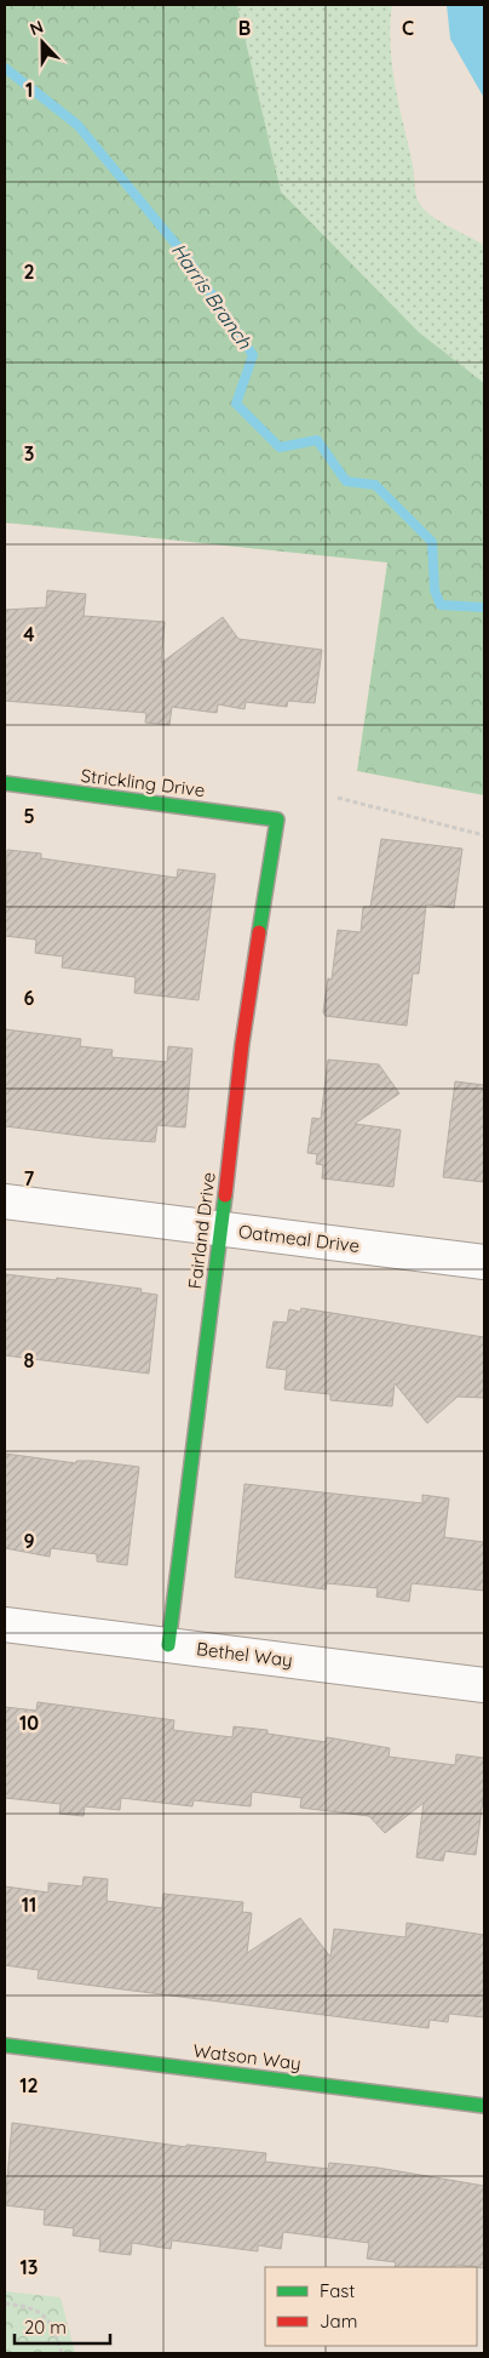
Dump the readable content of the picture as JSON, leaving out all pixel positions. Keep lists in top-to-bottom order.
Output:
{
  "streets": {
    "street": [
      "Strickling Drive",
      "Fairland Drive",
      "Oatmeal Drive",
      "Bethel Way",
      "Watson Way"
    ]
  },
  "crossings": [
    ["Strickling Drive", "Fairland Drive"],
    ["Fairland Drive", "Oatmeal Drive"],
    ["Fairland Drive", "Bethel Way"]
  ],
  "water": ["Harris Branch"],
  "legend": ["Fast", "Jam"],
  "scale_bar": "20 m",
  "north": "top",
  "grid": {
    "columns": ["B", "C"],
    "rows": [
      "1",
      "2",
      "3",
      "4",
      "5",
      "6",
      "7",
      "8",
      "9",
      "10",
      "11",
      "12",
      "13"
    ]
  }
}
